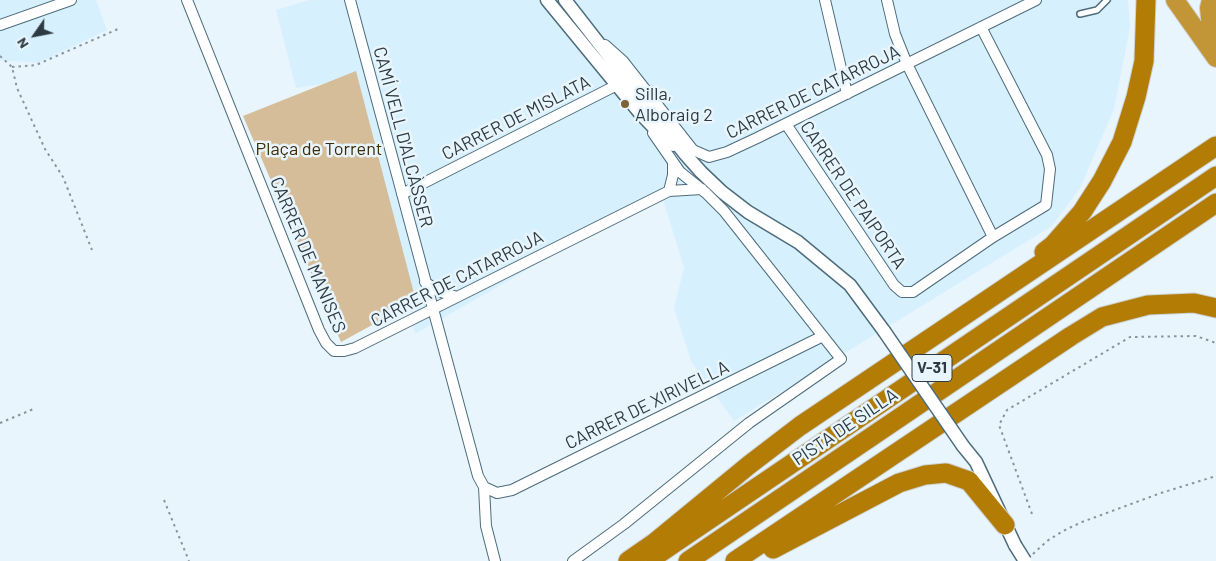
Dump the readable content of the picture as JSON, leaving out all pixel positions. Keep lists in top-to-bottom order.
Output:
{
  "streets": {
    "highway": ["V-31", "PISTA DE SILLA"],
    "street": [
      "CARRER DE CATARROJA",
      "CARRER DE MISLATA",
      "CAMÍ VELL D'ALCÀSSER",
      "CARRER DE PAIPORTA",
      "CARRER DE MANISES",
      "CARRER DE XIRIVELLA"
    ]
  },
  "crossings": [
    ["CARRER DE CATARROJA", "CAMÍ VELL D'ALCÀSSER"],
    ["CARRER DE CATARROJA", "CARRER DE PAIPORTA"],
    ["CARRER DE CATARROJA", "CARRER DE MANISES"],
    ["CARRER DE MISLATA", "CAMÍ VELL D'ALCÀSSER"],
    ["CAMÍ VELL D'ALCÀSSER", "CARRER DE XIRIVELLA"]
  ],
  "parks": ["Plaça de Torrent"],
  "places": ["Silla, Alboraig 2"],
  "north": "bottom left"
}
